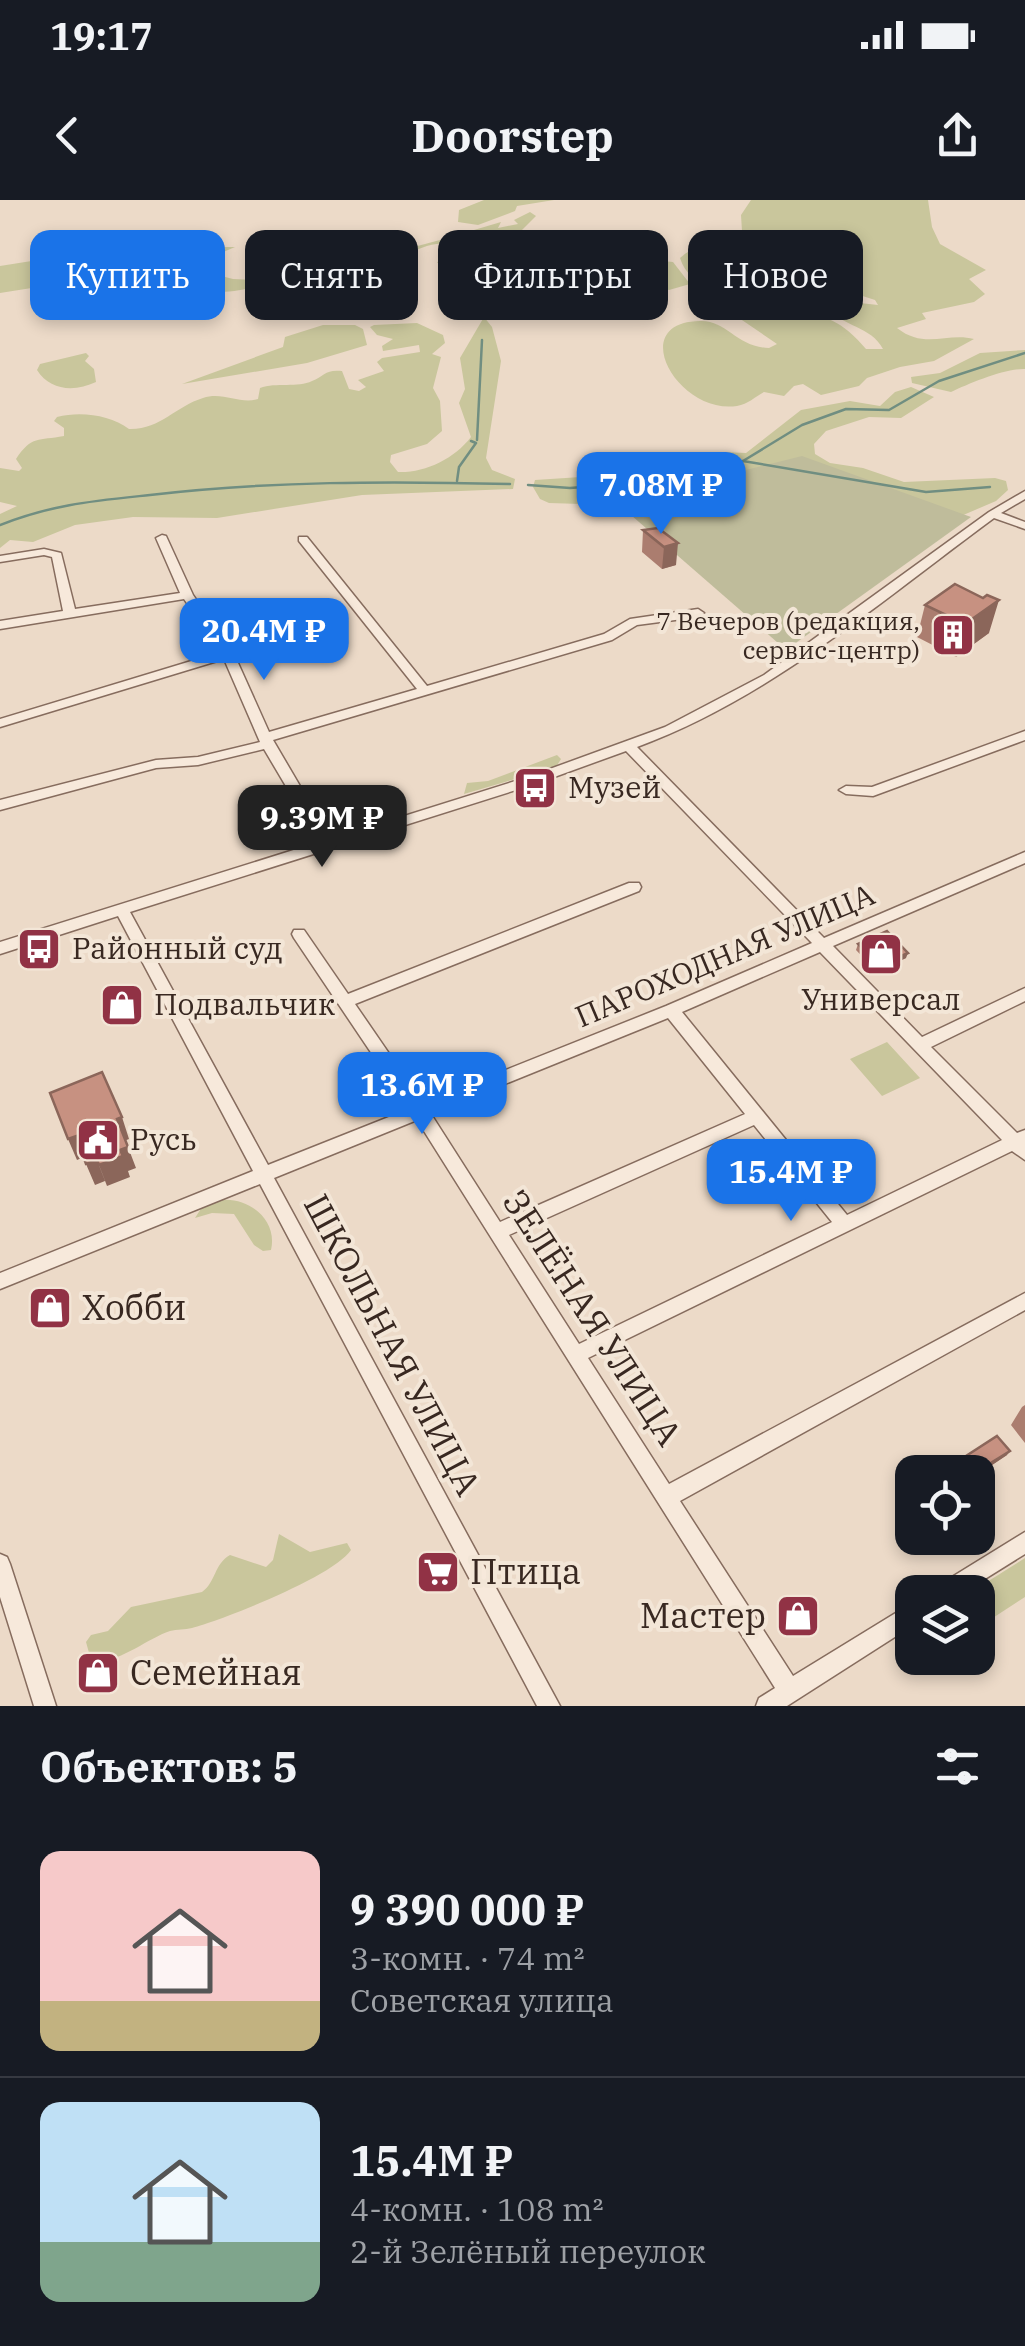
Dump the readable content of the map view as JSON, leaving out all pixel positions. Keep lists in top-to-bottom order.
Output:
{
  "streets": {
    "street": ["ПАРОХОДНАЯ УЛИЦА", "ЗЕЛЁНАЯ УЛИЦА", "ШКОЛЬНАЯ УЛИЦА"]
  },
  "crossings": [
    ["ПАРОХОДНАЯ УЛИЦА", "ЗЕЛЁНАЯ УЛИЦА"],
    ["ПАРОХОДНАЯ УЛИЦА", "ШКОЛЬНАЯ УЛИЦА"]
  ],
  "places": {
    "building": ["7 Вечеров (редакция, сервис-центр)"],
    "bus stop": ["Музей", "Районный суд"],
    "shop": [
      "Универсал",
      "Подвальчик",
      "Хобби",
      "Мастер",
      "Семейная"
    ],
    "public building": ["Русь"],
    "supermarket": ["Птица"]
  },
  "page": {
    "status": "19:17",
    "header": "Doorstep",
    "chip": [
      "Купить",
      "Снять",
      "Фильтры",
      "Новое"
    ],
    "price": [
      "7.08M ₽",
      "20.4M ₽",
      "9.39M ₽",
      "13.6M ₽",
      "15.4M ₽"
    ],
    "heading": "Объектов: 5",
    "list": [
      {
        "name": "9 390 000 ₽",
        "note": "3-комн. · 74 m² · Советская улица"
      },
      {
        "name": "15.4M ₽",
        "note": "4-комн. · 108 m² · 2-й Зелёный переулок"
      }
    ]
  }
}
